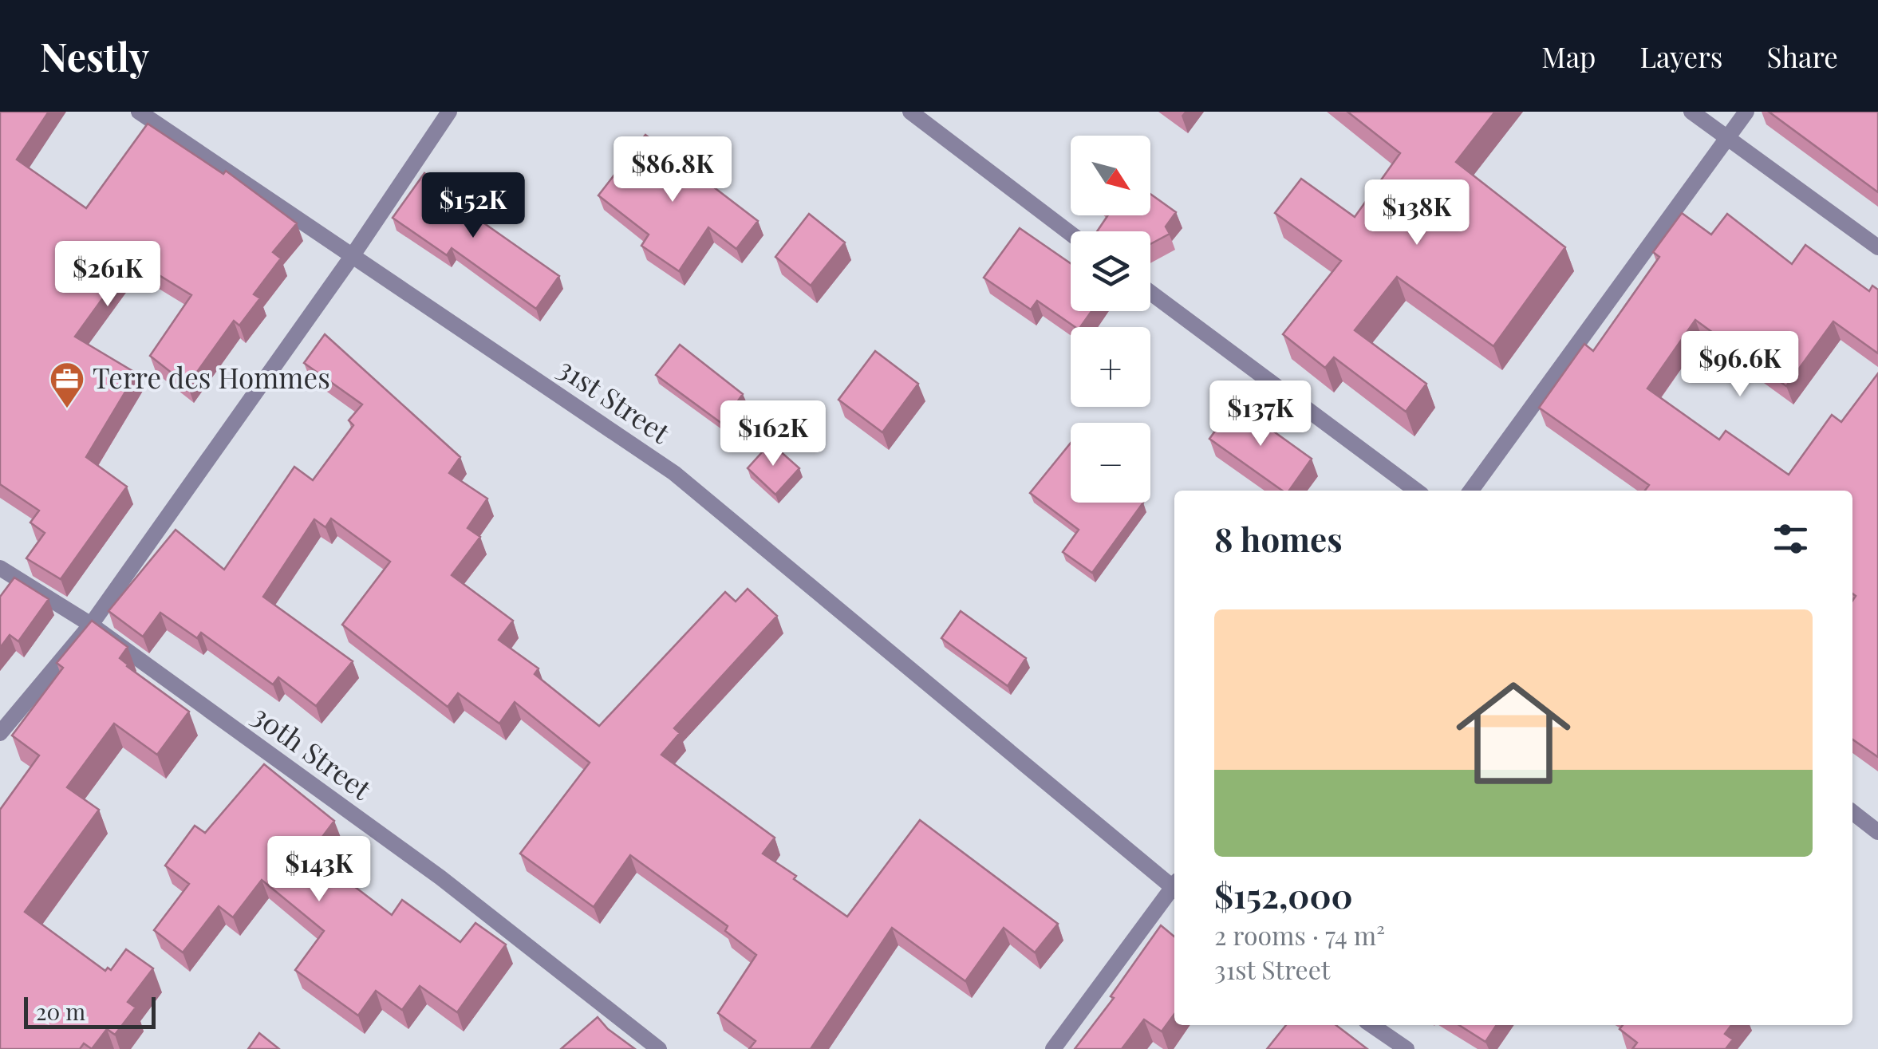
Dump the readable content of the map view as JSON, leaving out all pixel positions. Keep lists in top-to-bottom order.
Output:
{
  "streets": {
    "street": ["31st Street", "30th Street"]
  },
  "places": {
    "office": ["Terre des Hommes"]
  },
  "scale_bar": "20 m",
  "north": "bottom right",
  "page": {
    "header": "Nestly",
    "nav": ["Map", "Layers", "Share"],
    "map_buttons": ["+", "−"],
    "price": [
      "$86.8K",
      "$152K",
      "$138K",
      "$261K",
      "$96.6K",
      "$137K",
      "$162K",
      "$143K"
    ],
    "heading": "8 homes",
    "list": [
      {
        "name": "$152,000",
        "note": "2 rooms · 74 m² · 31st Street"
      }
    ],
    "scale": "20 m"
  }
}
